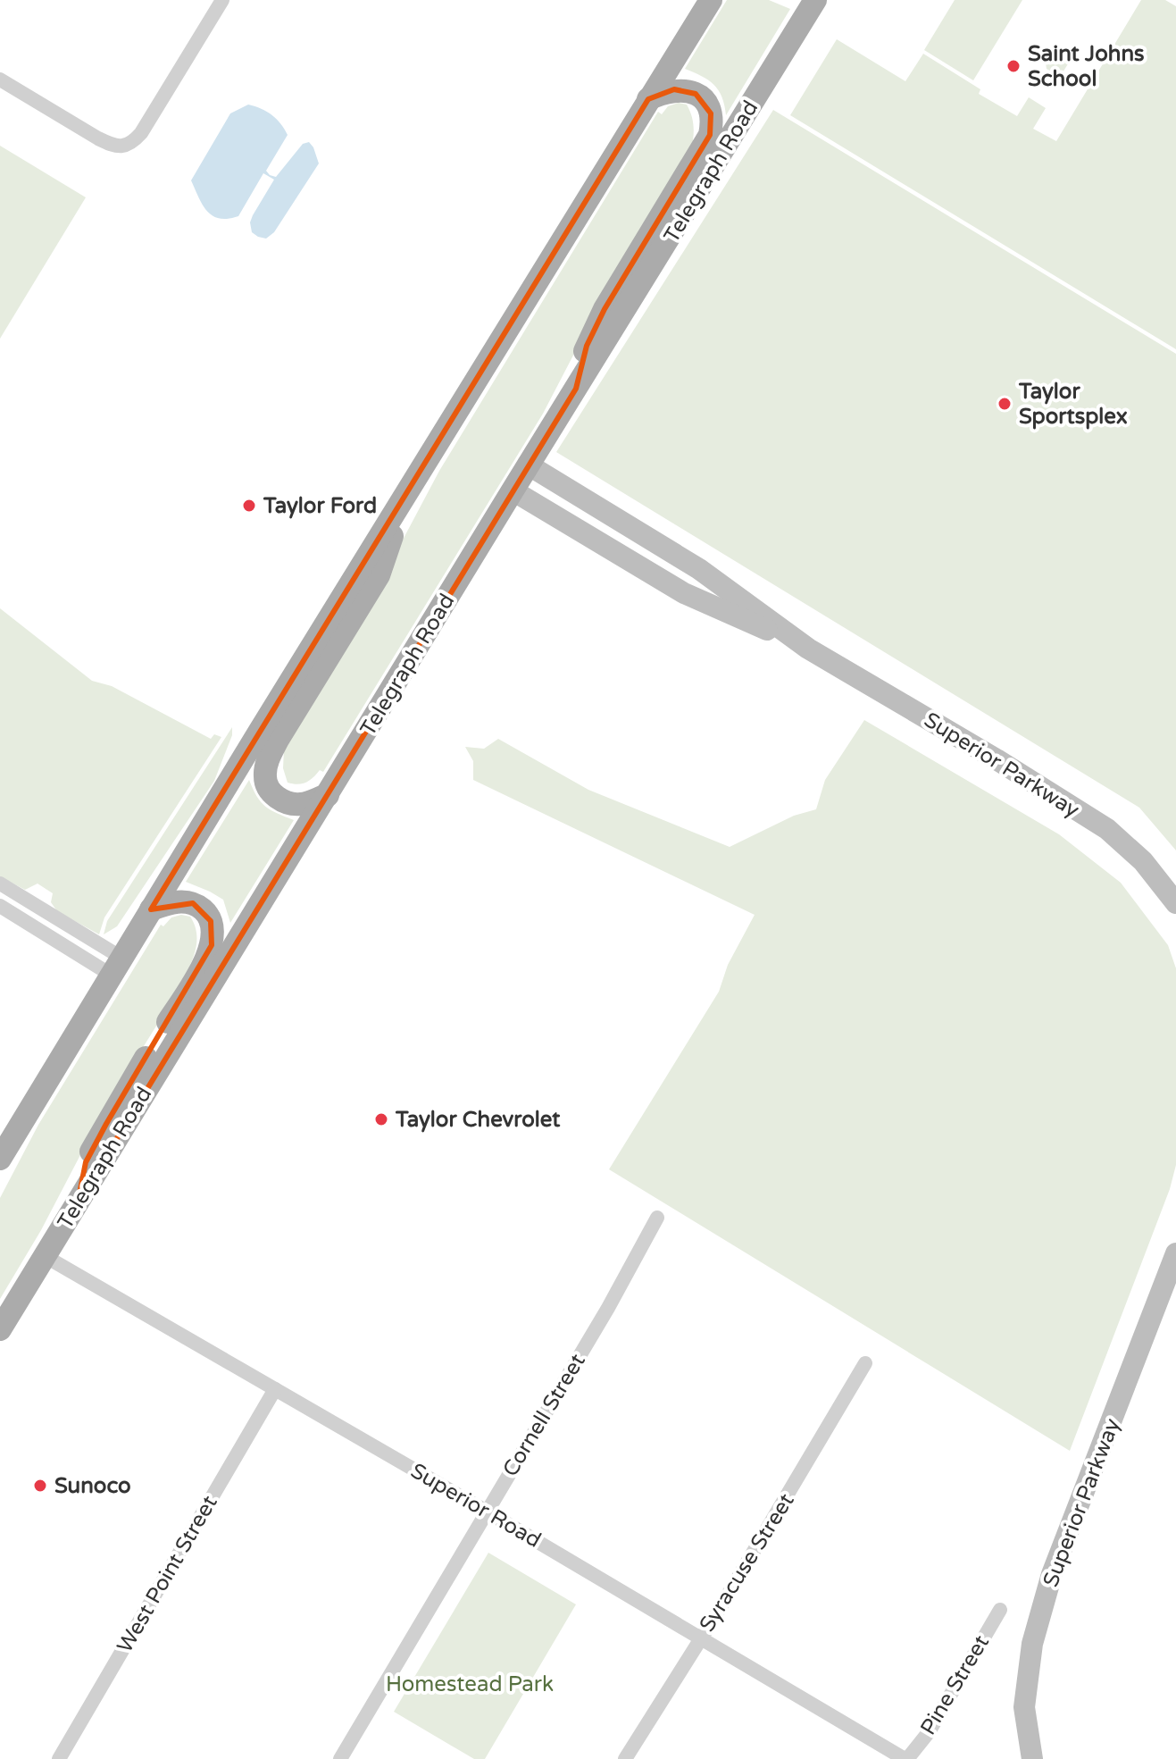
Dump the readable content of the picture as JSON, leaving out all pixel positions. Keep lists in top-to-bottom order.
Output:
{
  "streets": {
    "main road": ["Telegraph Road", "Superior Parkway"],
    "street": [
      "Cornell Street",
      "Superior Road",
      "Syracuse Street",
      "West Point Street",
      "Pine Street"
    ]
  },
  "crossings": [
    ["Telegraph Road", "Superior Parkway"],
    ["Telegraph Road", "Superior Road"],
    ["Cornell Street", "Superior Road"],
    ["Superior Road", "Syracuse Street"],
    ["Superior Road", "West Point Street"],
    ["Superior Road", "Pine Street"]
  ],
  "parks": ["Homestead Park"],
  "places": [
    "Saint Johns School",
    "Taylor Sportsplex",
    "Taylor Ford",
    "Taylor Chevrolet",
    "Sunoco"
  ]
}
